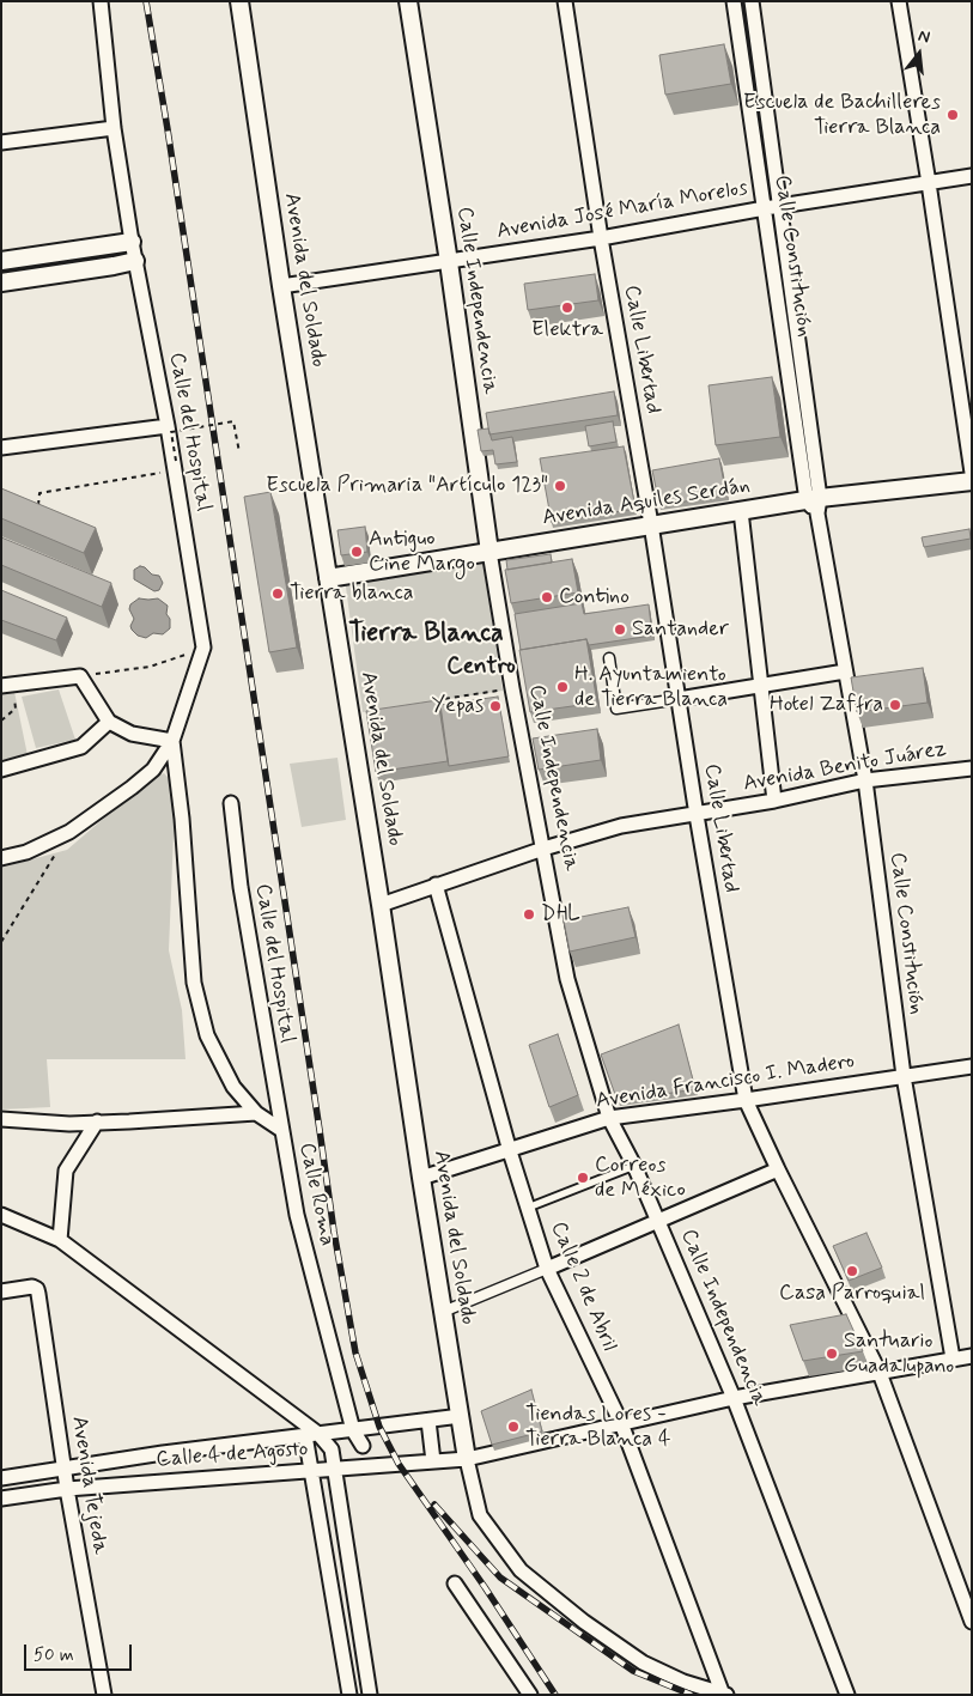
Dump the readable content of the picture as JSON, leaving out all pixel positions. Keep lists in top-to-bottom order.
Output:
{
  "streets": {
    "street": [
      "Avenida José María Morelos",
      "Calle Constitución",
      "Avenida del Soldado",
      "Calle Independencia",
      "Calle Libertad",
      "Calle del Hospital",
      "Avenida Aquiles Serdán",
      "Avenida Benito Juárez",
      "Avenida Francisco I. Madero",
      "Calle Roma",
      "Calle 2 de Abril",
      "Calle 4 de Agosto",
      "Avenida Tejeda"
    ]
  },
  "crossings": [
    ["Avenida José María Morelos", "Calle Constitución"],
    ["Avenida José María Morelos", "Avenida del Soldado"],
    ["Avenida José María Morelos", "Calle Independencia"],
    ["Avenida José María Morelos", "Calle Libertad"],
    ["Calle Constitución", "Avenida Aquiles Serdán"],
    ["Calle Constitución", "Avenida Benito Juárez"],
    ["Calle Constitución", "Avenida Francisco I. Madero"],
    ["Calle Constitución", "Calle 4 de Agosto"],
    ["Avenida del Soldado", "Avenida Aquiles Serdán"],
    ["Avenida del Soldado", "Avenida Benito Juárez"],
    ["Avenida del Soldado", "Avenida Francisco I. Madero"],
    ["Avenida del Soldado", "Calle 4 de Agosto"],
    ["Calle Independencia", "Avenida Aquiles Serdán"],
    ["Calle Independencia", "Avenida Benito Juárez"],
    ["Calle Independencia", "Avenida Francisco I. Madero"],
    ["Calle Independencia", "Calle 4 de Agosto"],
    ["Calle Libertad", "Avenida Aquiles Serdán"],
    ["Calle Libertad", "Avenida Benito Juárez"],
    ["Calle Libertad", "Avenida Francisco I. Madero"],
    ["Calle Libertad", "Calle 4 de Agosto"],
    ["Calle del Hospital", "Calle Roma"],
    ["Avenida Benito Juárez", "Calle 2 de Abril"],
    ["Avenida Francisco I. Madero", "Calle 2 de Abril"],
    ["Calle Roma", "Calle 4 de Agosto"],
    ["Calle 2 de Abril", "Calle 4 de Agosto"],
    ["Calle 4 de Agosto", "Avenida Tejeda"]
  ],
  "districts": ["Tierra Blanca", "Centro"],
  "places": [
    "Escuela de Bachilleres Tierra Blanca",
    "Elektra",
    "Escuela Primaria \"Artículo 123\"",
    "Antiguo Cine Margo",
    "Tierra blanca",
    "Contino",
    "Santander",
    "H. Ayuntamiento de Tierra Blanca",
    "Hotel Zaffra",
    "Yepas",
    "DHL",
    "Correos de México",
    "Casa Parroquial",
    "Santuario Guadalupano",
    "Tiendas Lores - Tierra Blanca 4"
  ],
  "scale_bar": "50 m",
  "north": "top"
}
